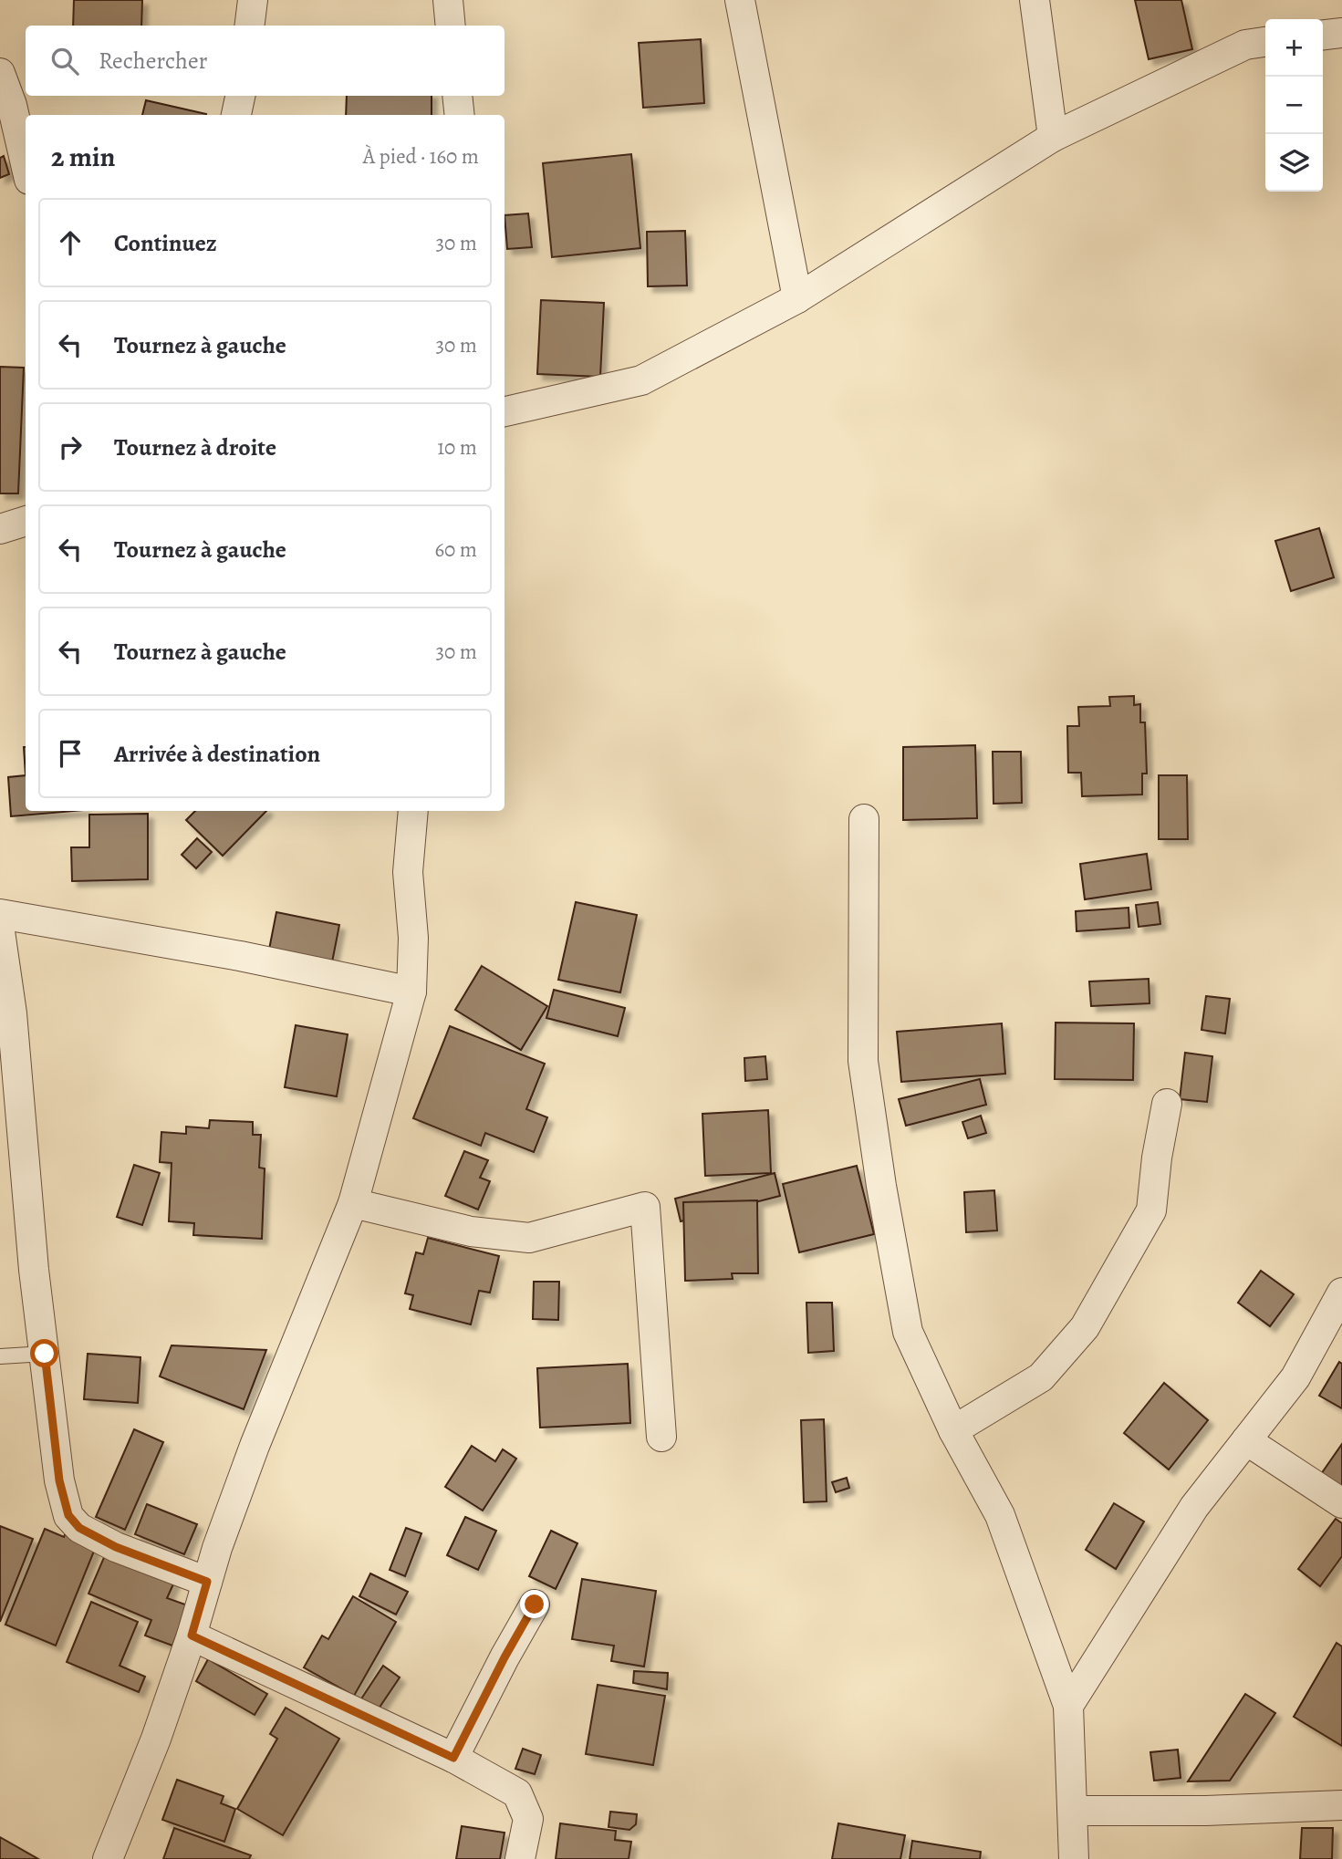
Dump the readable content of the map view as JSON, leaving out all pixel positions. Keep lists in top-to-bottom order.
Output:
{
  "page": {
    "map_buttons": ["+", "−"],
    "search": "Rechercher",
    "heading": ["2 min", "À pied · 160 m"],
    "list": [
      ["Continuez", "30 m"],
      ["Tournez à gauche", "30 m"],
      ["Tournez à droite", "10 m"],
      ["Tournez à gauche", "60 m"],
      ["Tournez à gauche", "30 m"],
      "Arrivée à destination"
    ]
  }
}
